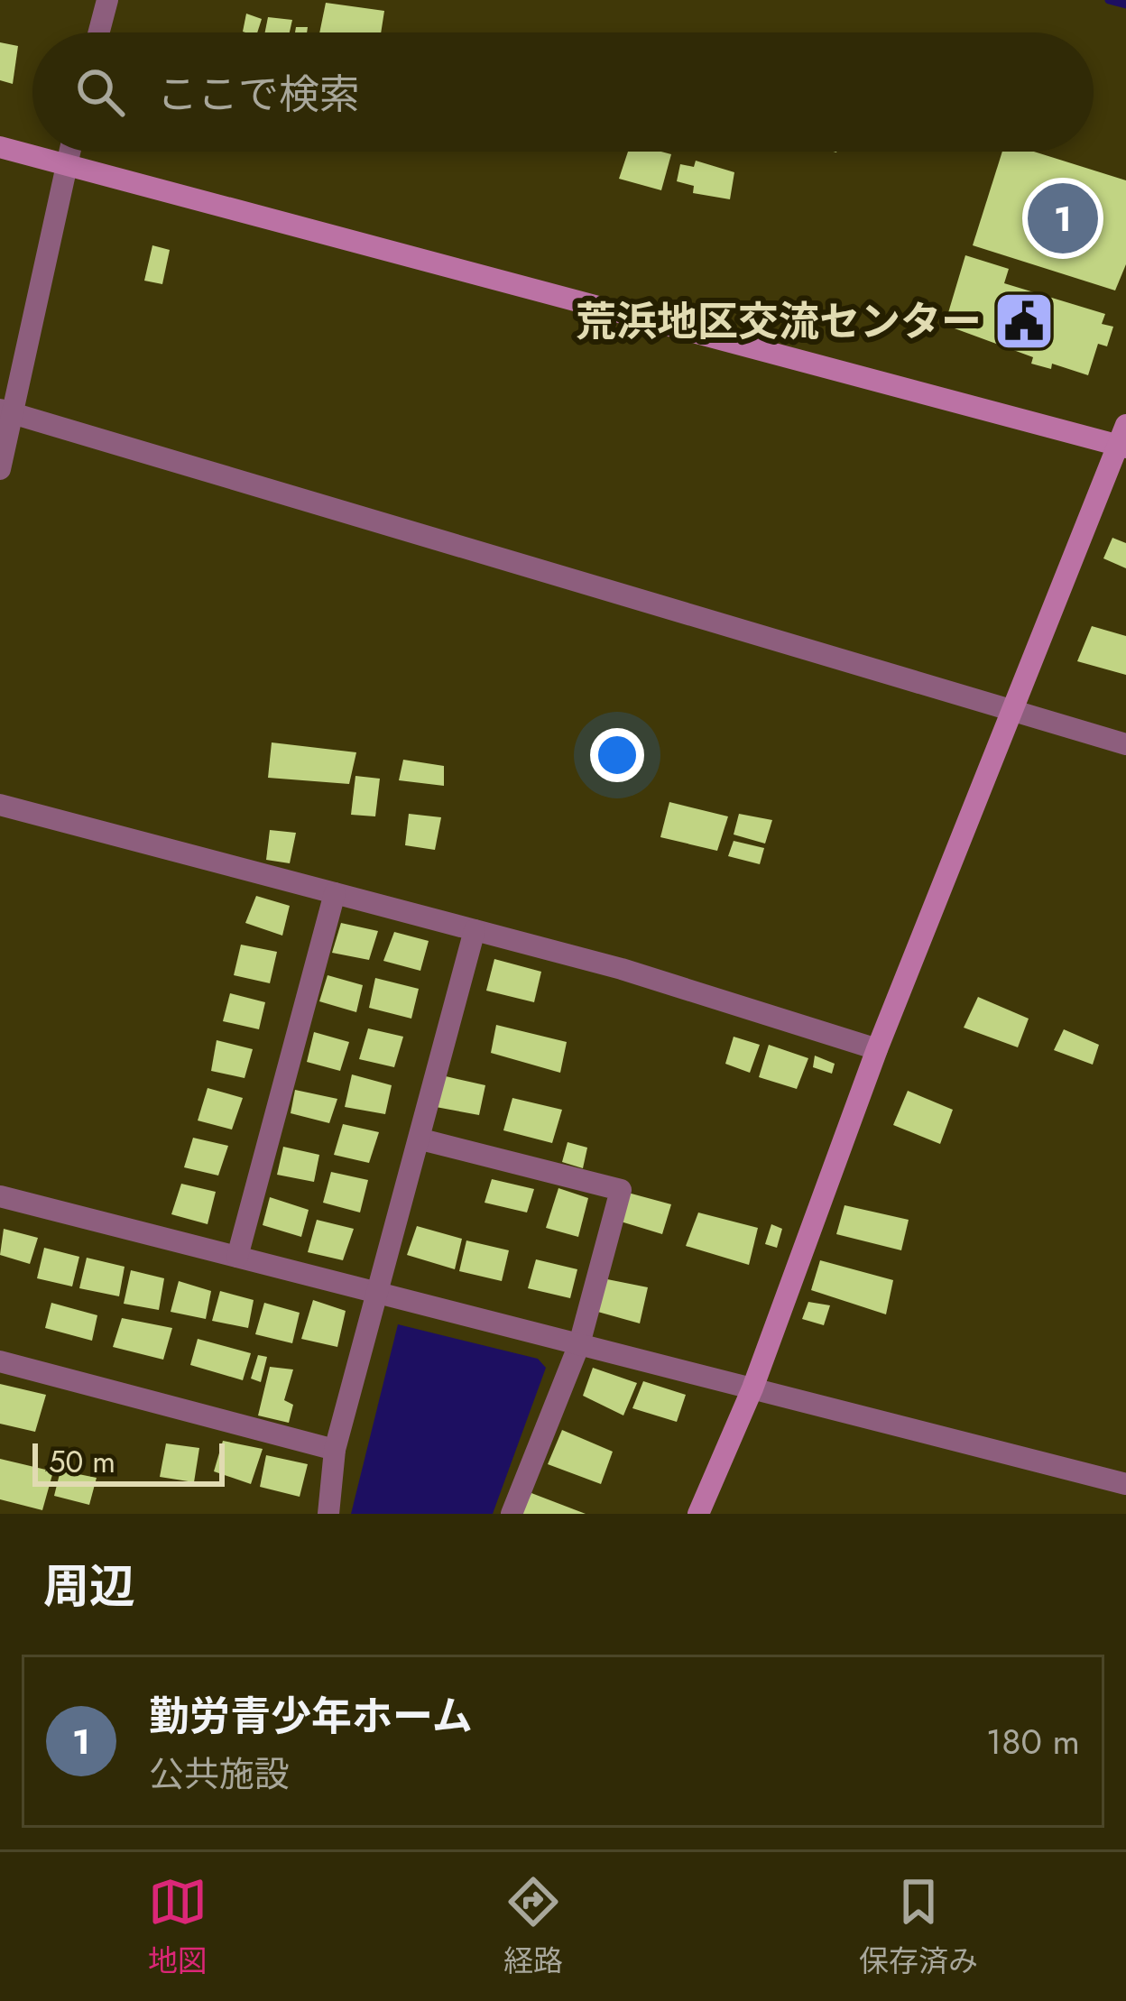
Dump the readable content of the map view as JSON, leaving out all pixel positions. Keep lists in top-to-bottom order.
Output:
{
  "places": {
    "public building": ["荒浜地区交流センター"]
  },
  "scale_bar": "50 m",
  "page": {
    "search": "ここで検索",
    "pins": "1",
    "scale": "50 m",
    "heading": "周辺",
    "list": [
      {
        "mark": "1",
        "name": "勤労青少年ホーム",
        "note": "公共施設",
        "value": "180 m"
      }
    ],
    "nav": ["地図", "経路", "保存済み"]
  }
}
